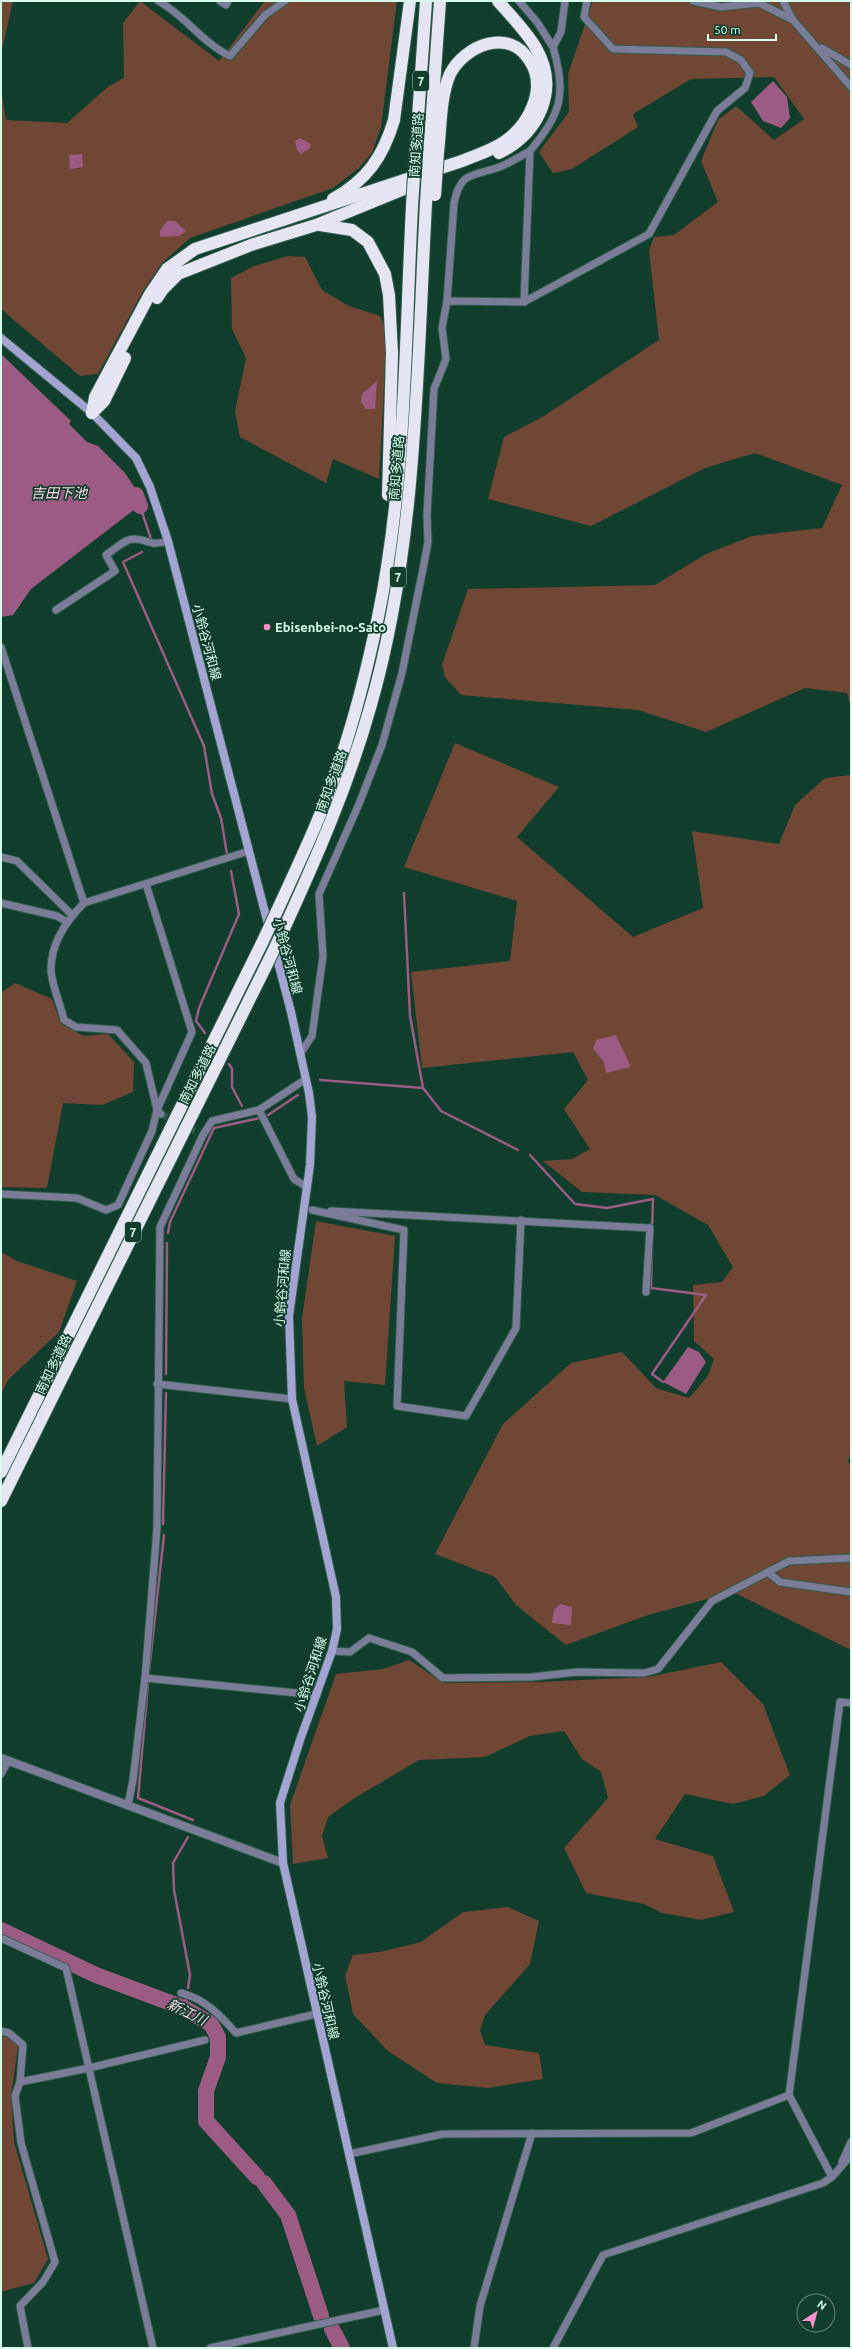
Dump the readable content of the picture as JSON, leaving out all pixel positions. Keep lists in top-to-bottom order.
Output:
{
  "streets": {
    "highway": ["7", "南知多道路"],
    "main road": ["小鈴谷河和線"]
  },
  "water": ["吉田下池", "新江川"],
  "places": ["Ebisenbei-no-Sato"],
  "scale_bar": "50 m",
  "north": "top right"
}
